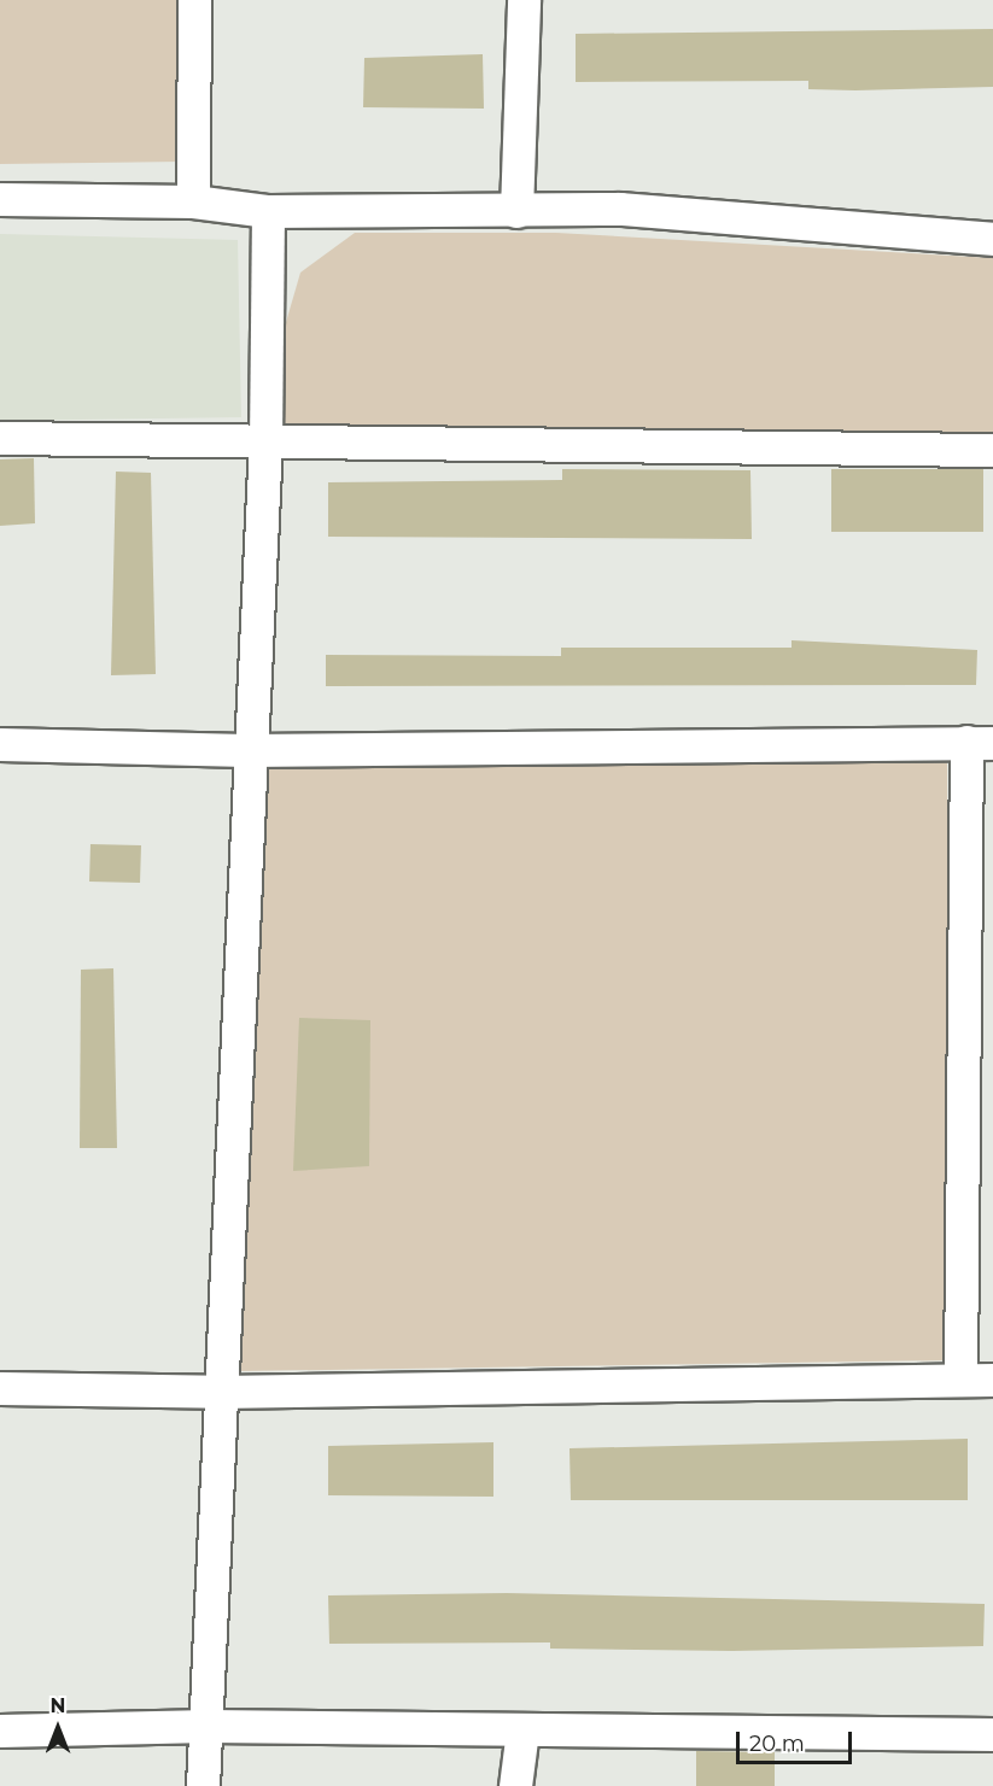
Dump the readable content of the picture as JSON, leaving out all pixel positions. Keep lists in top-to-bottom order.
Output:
{
  "scale_bar": "20 m",
  "north": "top"
}
